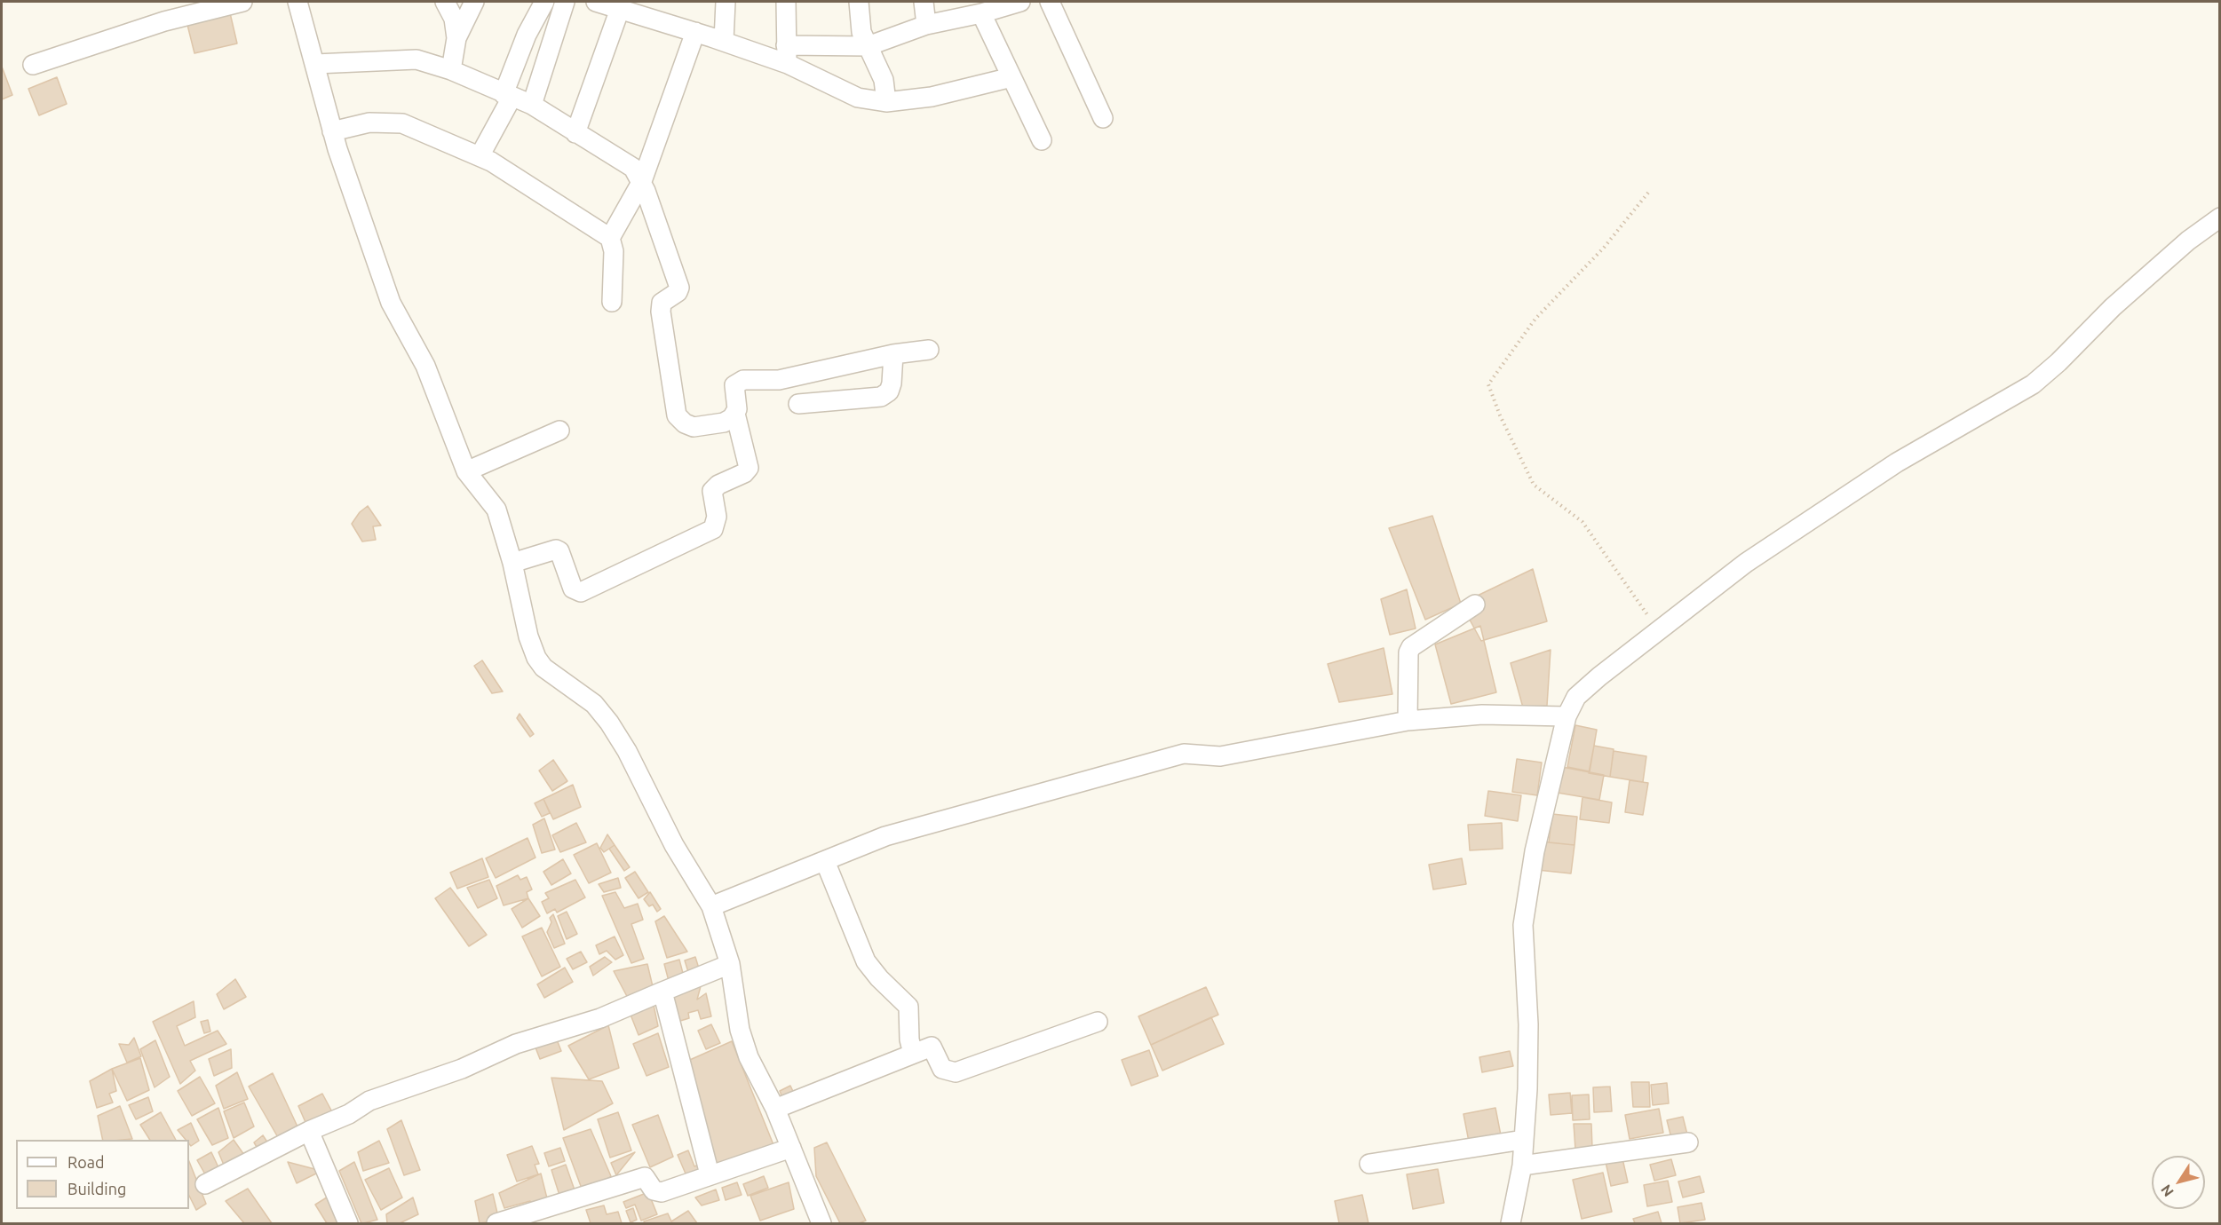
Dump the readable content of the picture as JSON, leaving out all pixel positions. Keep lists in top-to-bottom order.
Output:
{
  "legend": ["Road", "Building"],
  "north": "bottom left"
}
